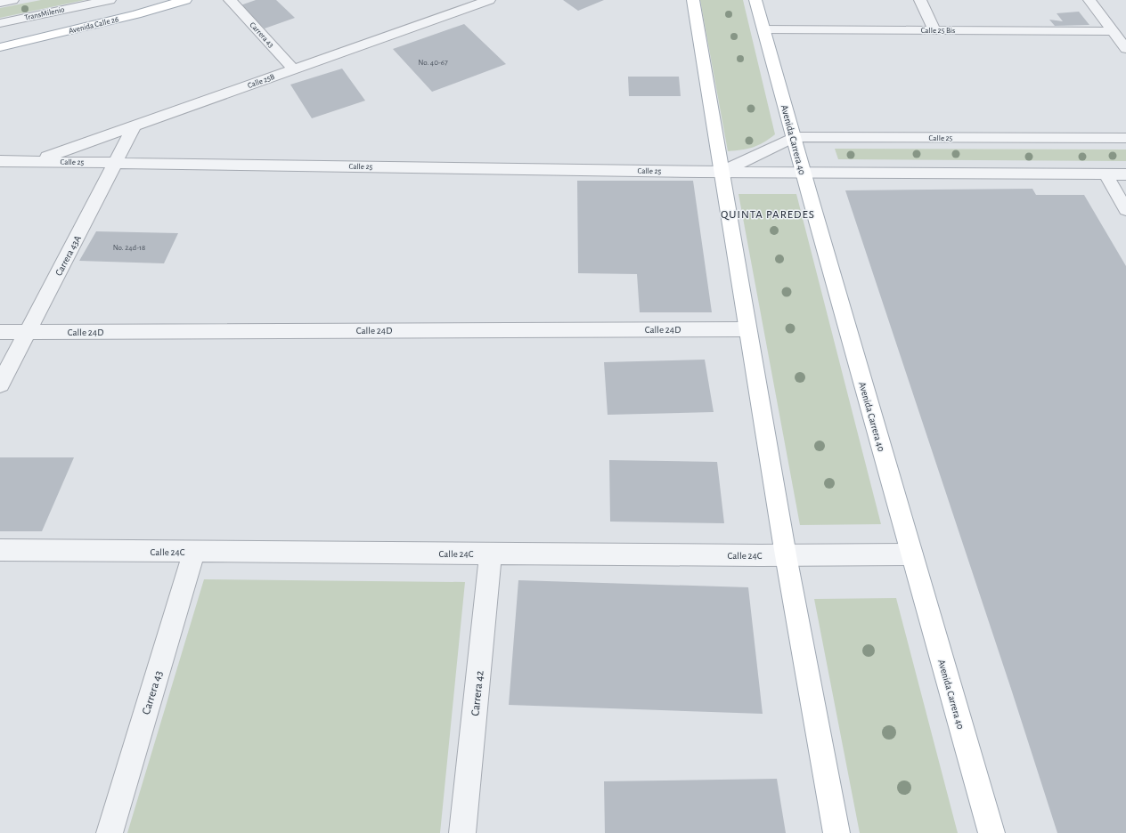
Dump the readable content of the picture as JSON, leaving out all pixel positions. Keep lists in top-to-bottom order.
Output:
{
  "streets": {
    "main road": ["Avenida Calle 26", "Avenida Carrera 40"],
    "street": [
      "TransMilenio",
      "Calle 25 Bis",
      "Carrera 43",
      "Calle 25B",
      "Calle 25",
      "Carrera 43A",
      "Calle 24D",
      "Calle 24C",
      "Carrera 42"
    ]
  },
  "crossings": [
    ["Calle 25 Bis", "Avenida Carrera 40"],
    ["Carrera 43", "Calle 25B"],
    ["Carrera 43", "Calle 24C"],
    ["Calle 25B", "Calle 25"],
    ["Calle 25B", "Carrera 43A"],
    ["Calle 25", "Avenida Carrera 40"],
    ["Calle 25", "Carrera 43A"],
    ["Avenida Carrera 40", "Calle 24C"],
    ["Carrera 43A", "Calle 24D"],
    ["Calle 24C", "Carrera 42"]
  ],
  "districts": ["QUINTA PAREDES"],
  "house_numbers": ["No. 40-67", "No. 24d-18"]
}
